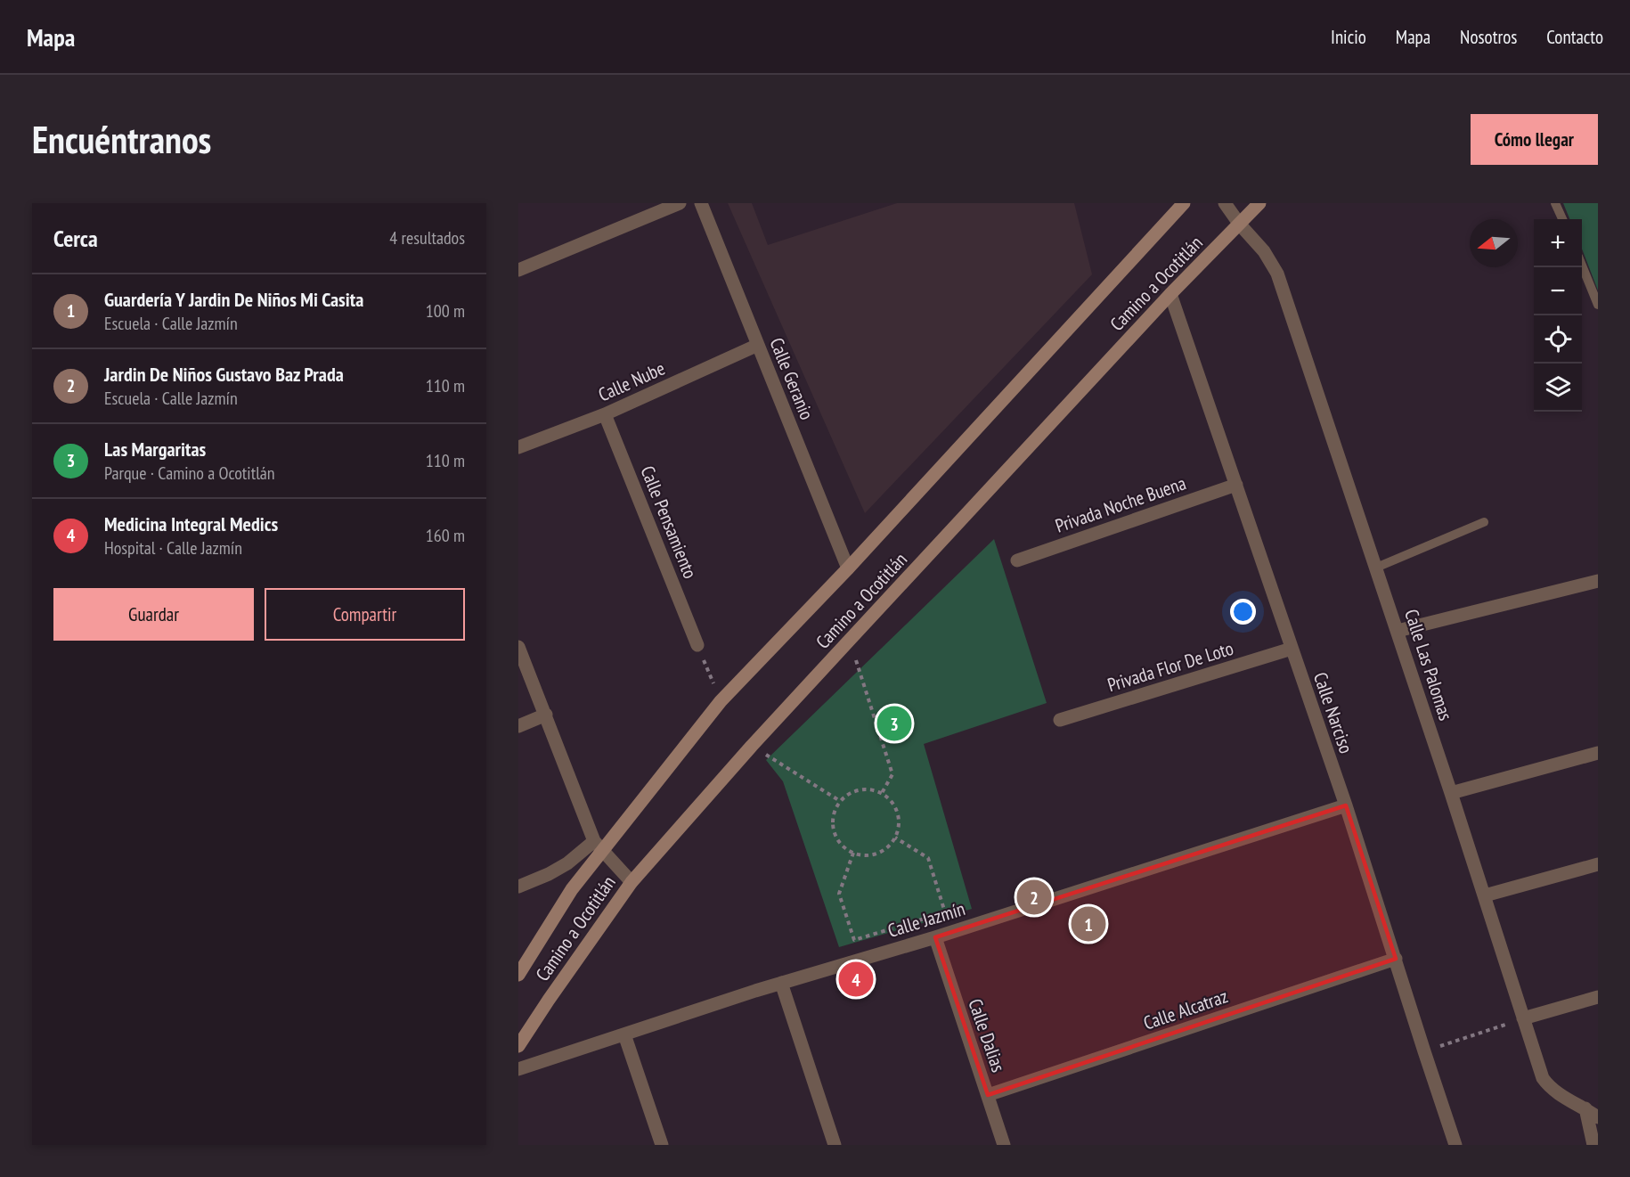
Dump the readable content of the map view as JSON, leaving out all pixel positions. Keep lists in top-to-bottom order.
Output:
{
  "streets": {
    "main road": ["Camino a Ocotitlán"],
    "street": [
      "Calle Geranio",
      "Calle Nube",
      "Privada Noche Buena",
      "Calle Pensamiento",
      "Calle Las Palomas",
      "Privada Flor De Loto",
      "Calle Narciso",
      "Calle Jazmín",
      "Calle Alcatraz",
      "Calle Dalias"
    ]
  },
  "crossings": [
    ["Camino a Ocotitlán", "Calle Geranio"],
    ["Camino a Ocotitlán", "Calle Las Palomas"],
    ["Camino a Ocotitlán", "Calle Narciso"],
    ["Calle Geranio", "Calle Nube"],
    ["Calle Nube", "Calle Pensamiento"],
    ["Privada Noche Buena", "Calle Narciso"],
    ["Privada Flor De Loto", "Calle Narciso"],
    ["Calle Narciso", "Calle Jazmín"],
    ["Calle Narciso", "Calle Alcatraz"],
    ["Calle Jazmín", "Calle Dalias"],
    ["Calle Alcatraz", "Calle Dalias"]
  ],
  "north": "left",
  "page": {
    "header": "Mapa",
    "nav": [
      "Inicio",
      "Mapa",
      "Nosotros",
      "Contacto"
    ],
    "buttons": [
      "Cómo llegar",
      ["Guardar", "Compartir"]
    ],
    "title": "Encuéntranos",
    "heading": ["Cerca", "4 resultados"],
    "map_buttons": ["+", "−"],
    "list": [
      {
        "mark": "1",
        "name": "Guardería Y Jardin De Niños Mi Casita",
        "note": "Escuela · Calle Jazmín",
        "value": "100 m"
      },
      {
        "mark": "2",
        "name": "Jardin De Niños Gustavo Baz Prada",
        "note": "Escuela · Calle Jazmín",
        "value": "110 m"
      },
      {
        "mark": "3",
        "name": "Las Margaritas",
        "note": "Parque · Camino a Ocotitlán",
        "value": "110 m"
      },
      {
        "mark": "4",
        "name": "Medicina Integral Medics",
        "note": "Hospital · Calle Jazmín",
        "value": "160 m"
      }
    ],
    "pins": [
      "3",
      "2",
      "1",
      "4"
    ]
  }
}
